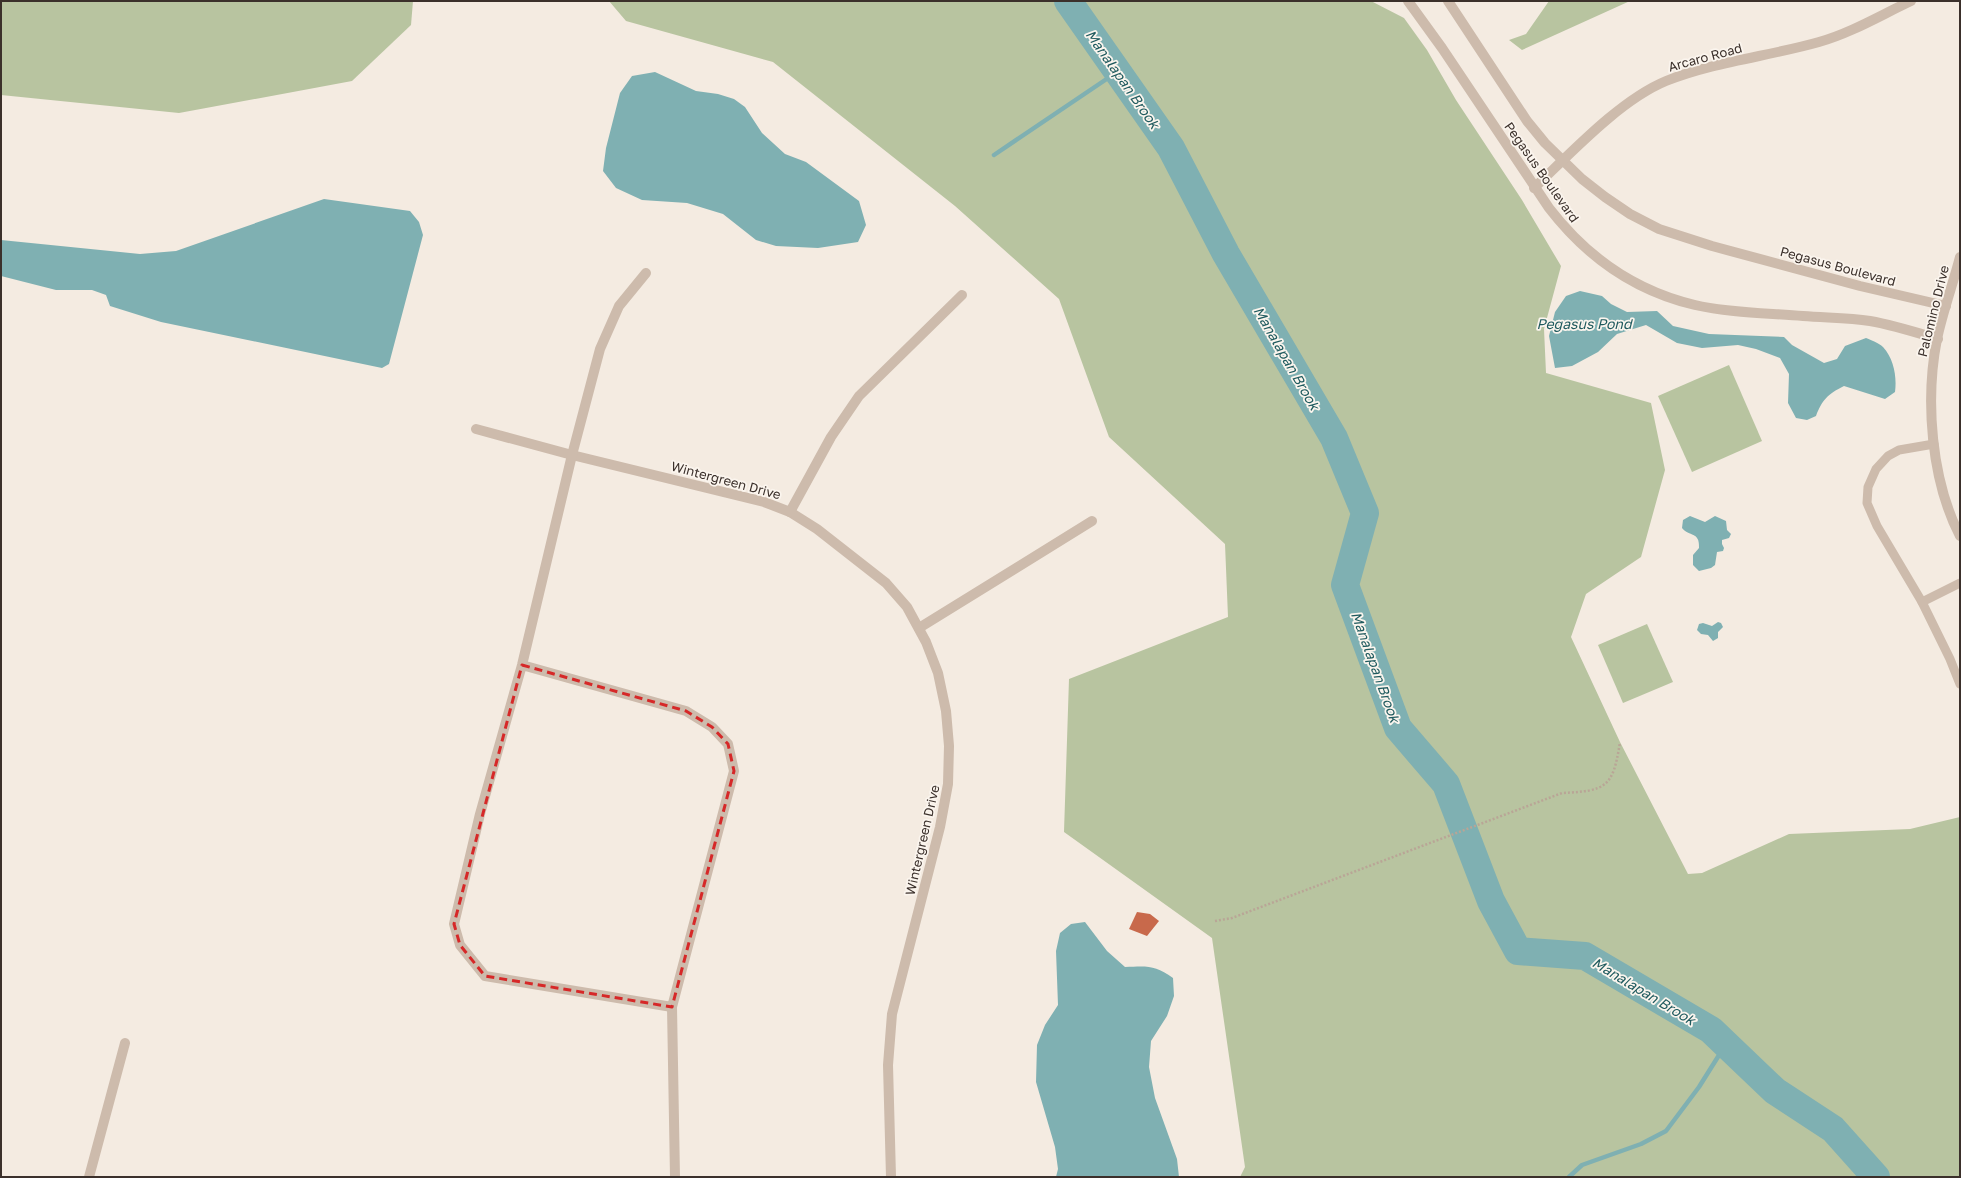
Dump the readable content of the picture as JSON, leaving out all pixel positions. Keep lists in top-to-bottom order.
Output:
{
  "streets": {
    "street": [
      "Arcaro Road",
      "Pegasus Boulevard",
      "Palomino Drive",
      "Wintergreen Drive"
    ]
  },
  "crossings": [
    ["Arcaro Road", "Pegasus Boulevard"],
    ["Pegasus Boulevard", "Palomino Drive"]
  ],
  "water": ["Manalapan Brook", "Pegasus Pond"]
}
